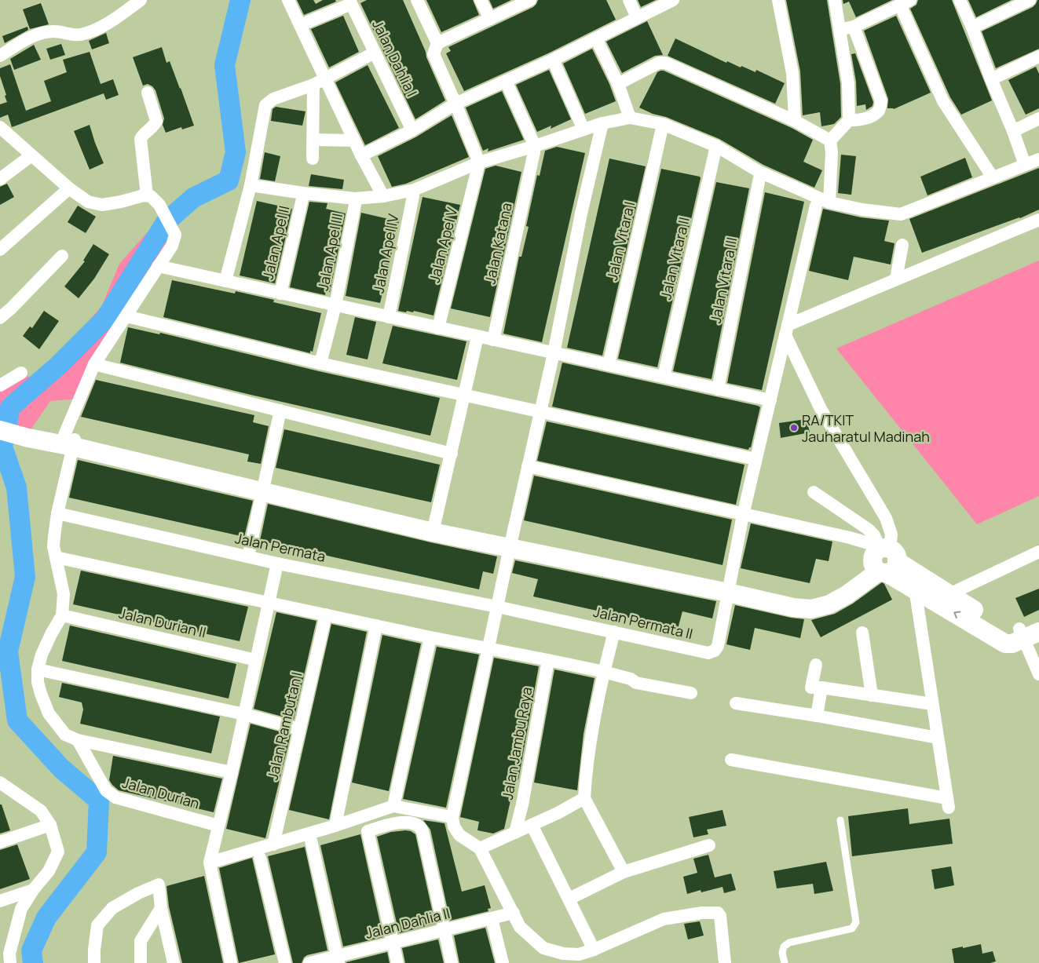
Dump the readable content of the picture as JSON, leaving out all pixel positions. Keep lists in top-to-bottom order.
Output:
{
  "streets": {
    "street": [
      "Jalan Dahlia I",
      "Jalan Vitara I",
      "Jalan Apel II",
      "Jalan Katana",
      "Jalan Apel V",
      "Jalan Apel III",
      "Jalan Apel IV",
      "Jalan Vitara II",
      "Jalan Vitara III",
      "Jalan Permata",
      "Jalan Durian II",
      "Jalan Permata II",
      "Jalan Rambutan I",
      "Jalan Jambu Raya",
      "Jalan Durian",
      "Jalan Dahlia II"
    ]
  },
  "crossings": [
    ["Jalan Permata", "Jalan Permata II"]
  ],
  "places": ["RA/TKIT Jauharatul Madinah"]
}
